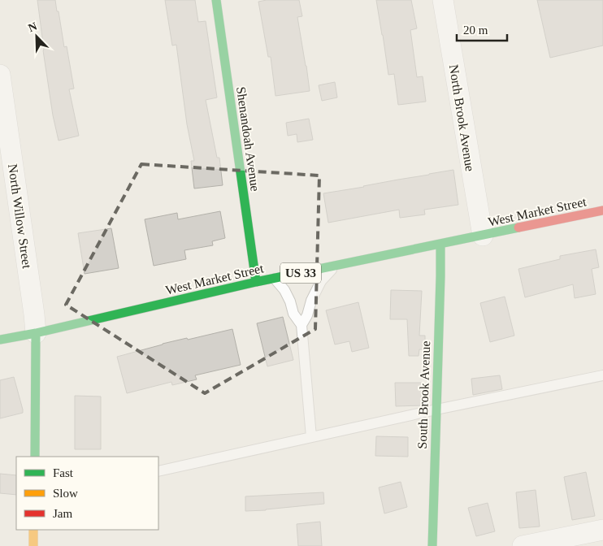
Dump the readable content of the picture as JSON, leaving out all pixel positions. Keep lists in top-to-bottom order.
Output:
{
  "streets": {
    "street": [
      "North Brook Avenue",
      "Shenandoah Avenue",
      "West Market Street",
      "North Willow Street",
      "US 33",
      "South Brook Avenue"
    ]
  },
  "crossings": [
    ["North Brook Avenue", "West Market Street"],
    ["Shenandoah Avenue", "West Market Street"],
    ["West Market Street", "North Willow Street"],
    ["West Market Street", "South Brook Avenue"]
  ],
  "legend": ["Fast", "Slow", "Jam"],
  "scale_bar": "20 m",
  "north": "top left"
}
